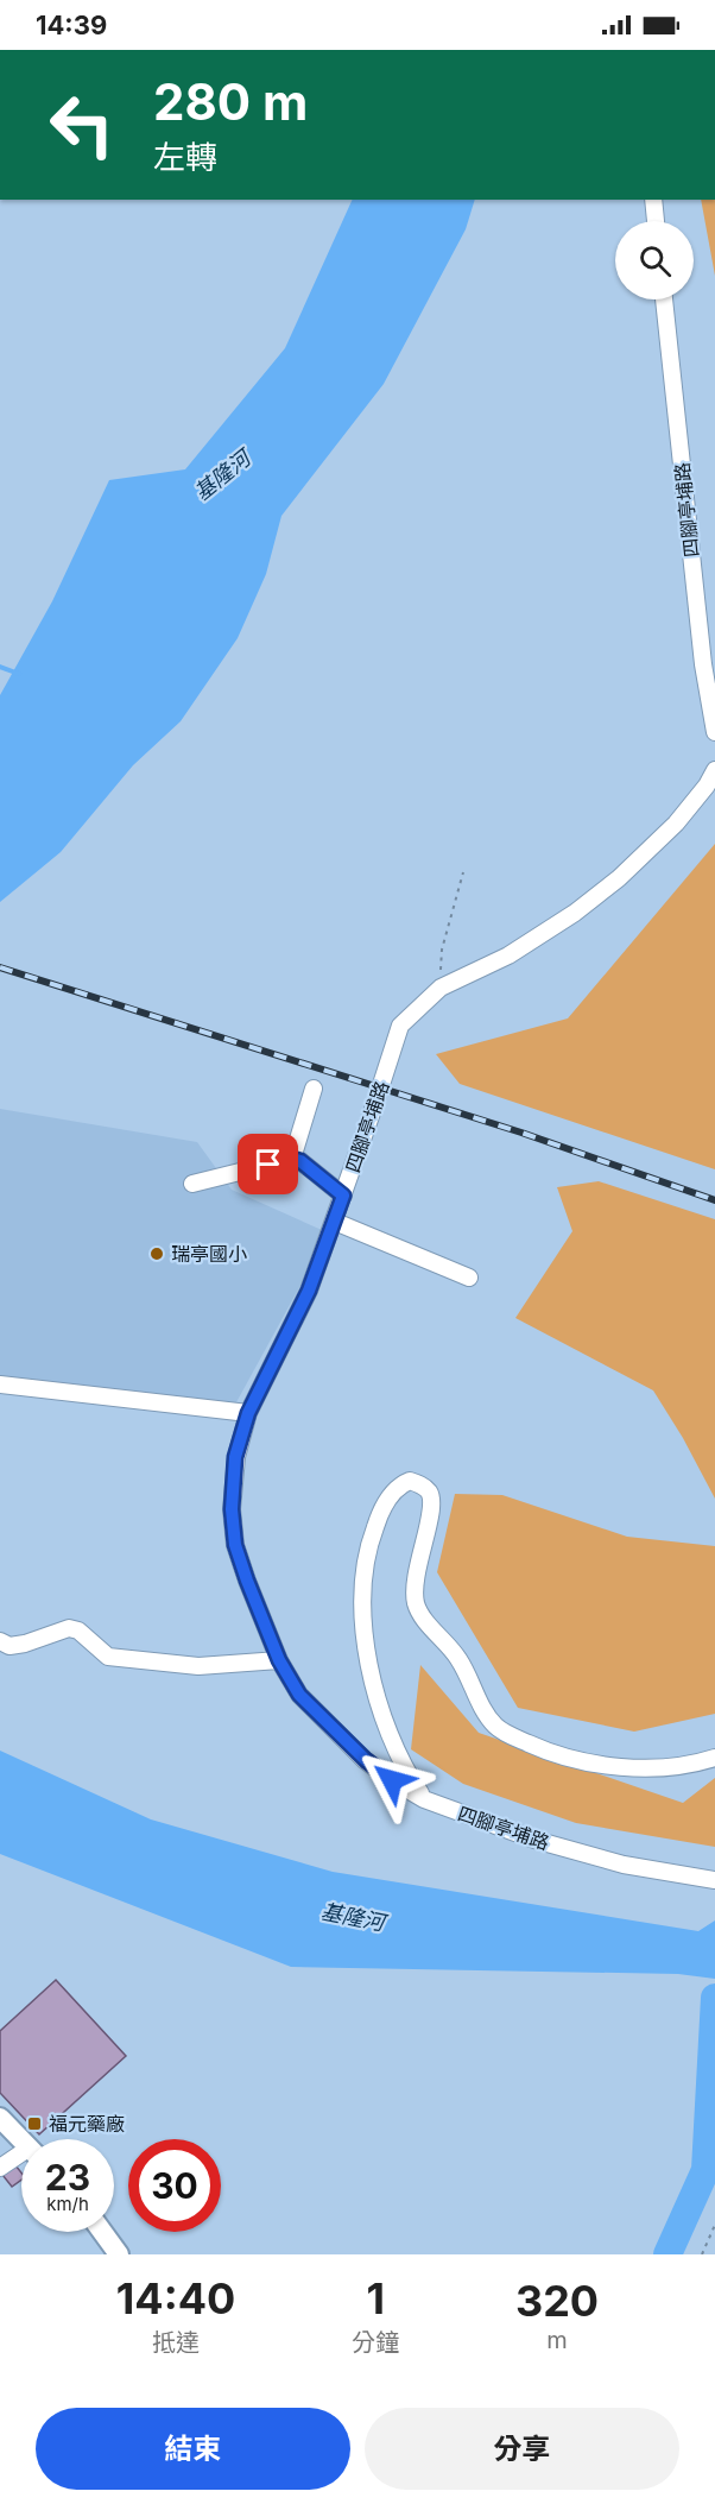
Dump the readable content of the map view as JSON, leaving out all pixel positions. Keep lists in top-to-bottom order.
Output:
{
  "streets": {
    "street": ["四腳亭埔路"]
  },
  "water": ["基隆河"],
  "places": {
    "other": ["瑞亭國小"],
    "transit": ["福元藥廠"]
  },
  "page": {
    "status": "14:39",
    "turn": ["280 m", "左轉"],
    "speed": "23 km/h",
    "limit": "30",
    "eta": [
      "14:40",
      "抵達",
      "1",
      "分鐘",
      "320",
      "m"
    ],
    "buttons": ["結束", "分享"]
  }
}
